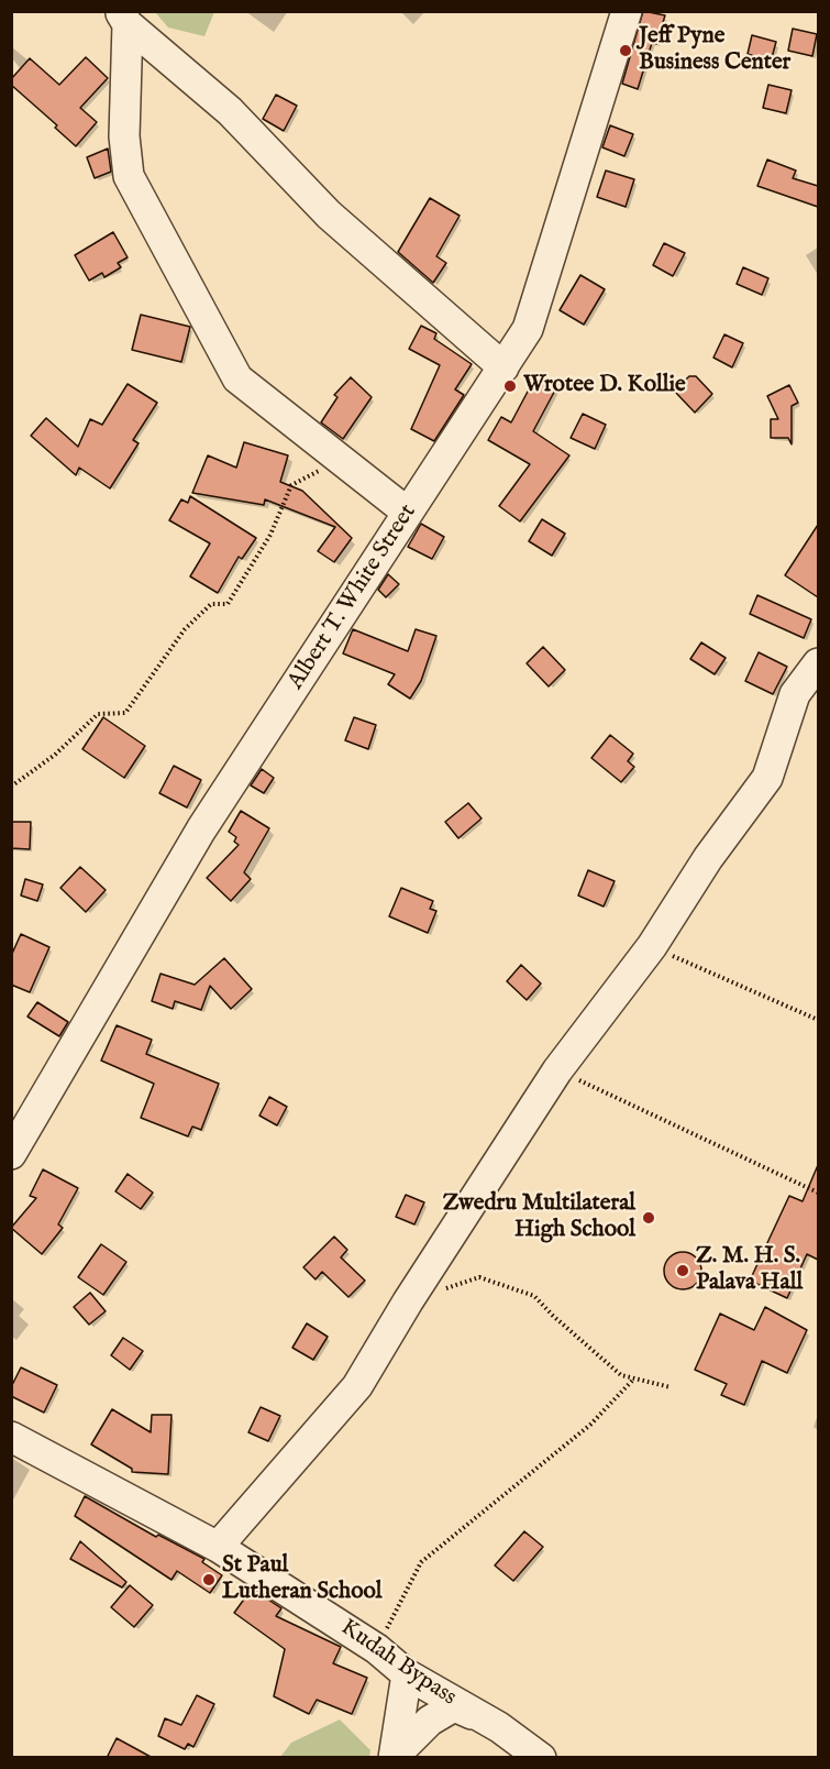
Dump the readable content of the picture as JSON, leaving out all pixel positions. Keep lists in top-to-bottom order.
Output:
{
  "streets": {
    "street": ["Albert T. White Street", "Kudah Bypass"]
  },
  "places": [
    "Jeff Pyne Business Center",
    "Wrotee D. Kollie",
    "Zwedru Multilateral High School",
    "Z. M. H. S. Palava Hall",
    "St Paul Lutheran School"
  ]
}
